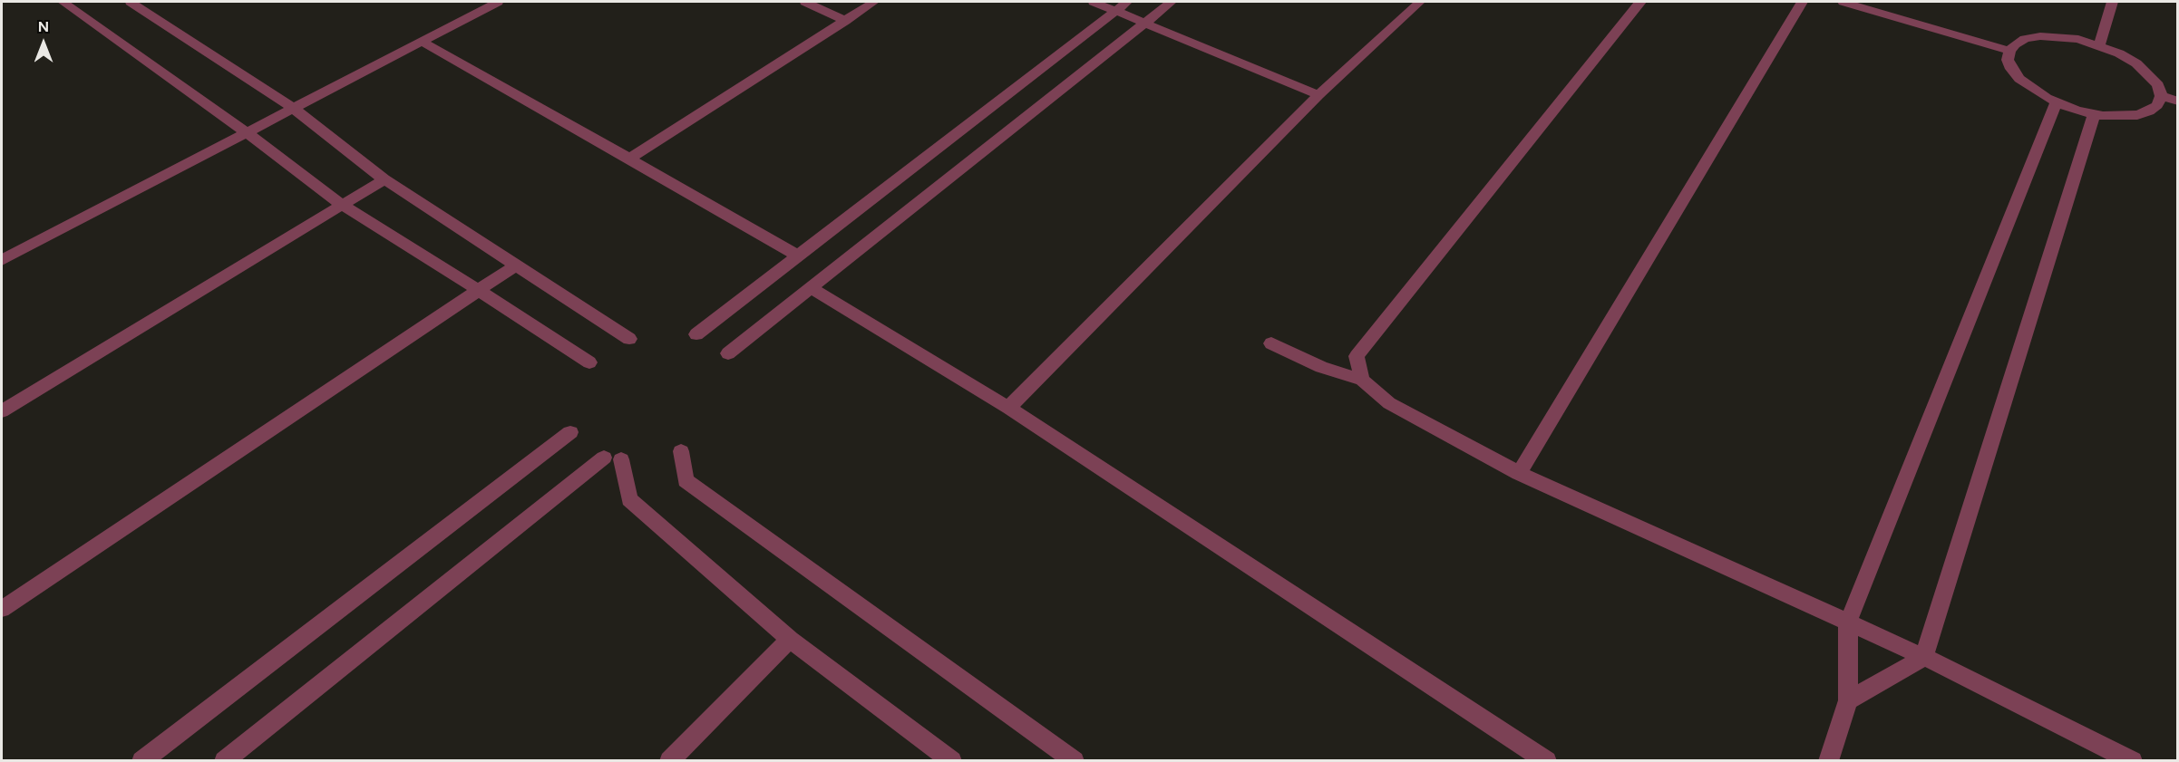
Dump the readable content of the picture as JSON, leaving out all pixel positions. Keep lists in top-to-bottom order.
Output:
{
  "north": "top"
}
